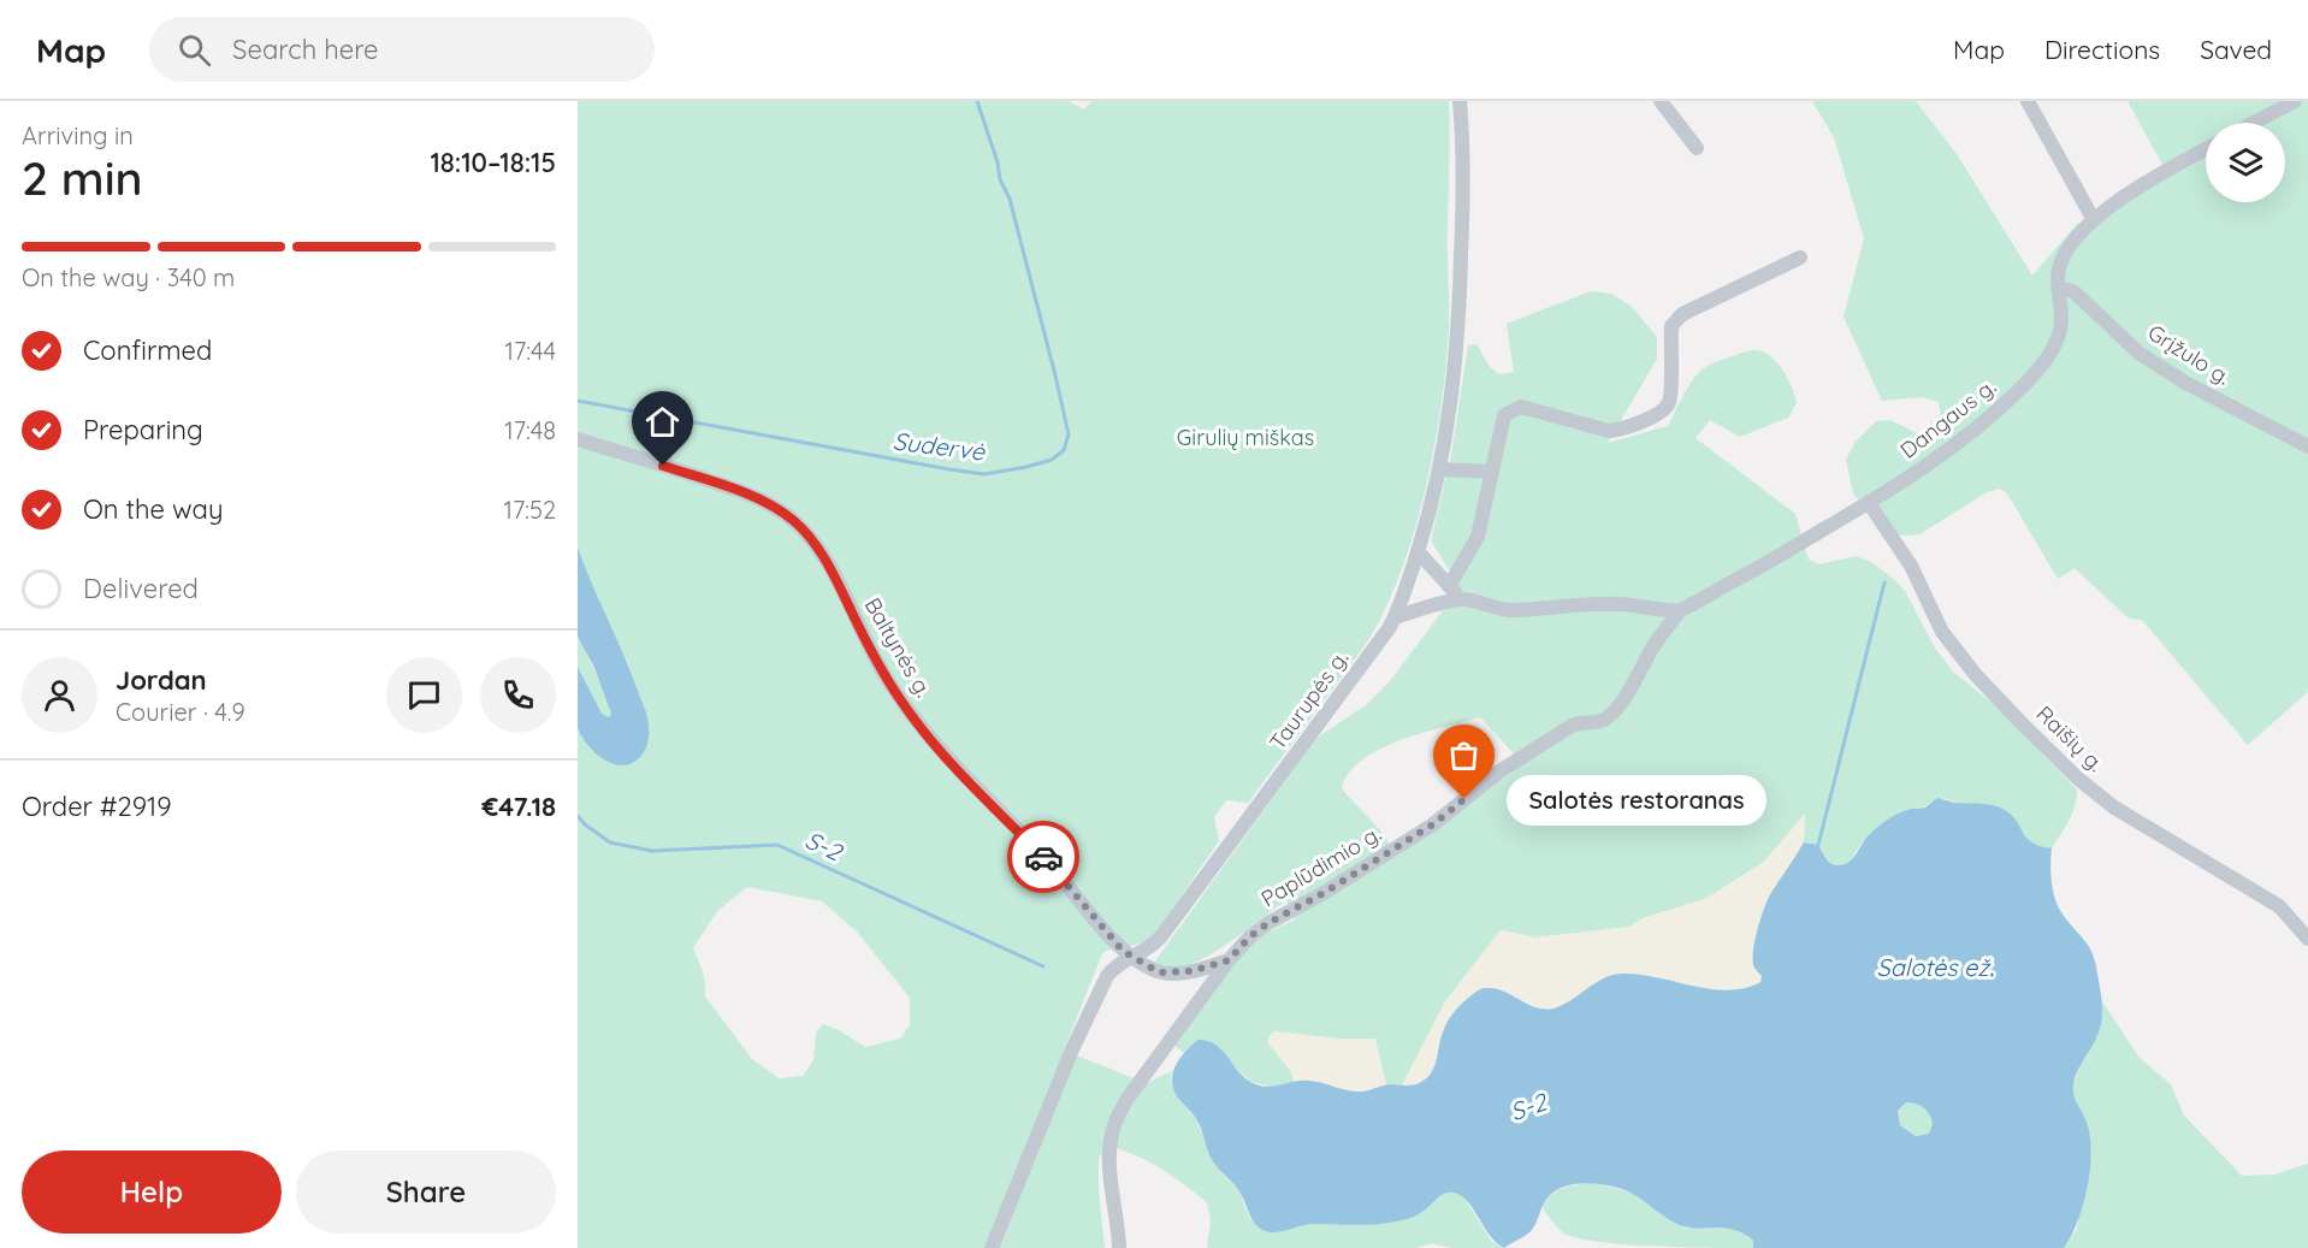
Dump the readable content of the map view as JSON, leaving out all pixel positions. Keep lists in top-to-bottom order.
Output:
{
  "streets": {
    "street": [
      "Grįžulo g.",
      "Dangaus g.",
      "Baltynės g.",
      "Taurupės g.",
      "Raišių g.",
      "Paplūdimio g."
    ]
  },
  "crossings": [
    ["Grįžulo g.", "Dangaus g."],
    ["Dangaus g.", "Raišių g."],
    ["Dangaus g.", "Paplūdimio g."],
    ["Baltynės g.", "Taurupės g."]
  ],
  "water": ["Sudervė", "S-2", "Salotės ež."],
  "parks": ["Girulių miškas"],
  "places": ["Salotės restoranas"],
  "page": {
    "header": "Map",
    "search": "Search here",
    "nav": ["Map", "Directions", "Saved"],
    "heading": ["2 min", "Arriving in", "18:10–18:15"],
    "panel": [
      "Jordan",
      "Courier · 4.9",
      "Order #2919",
      "€47.18"
    ],
    "bar": "On the way · 340 m",
    "list": [
      ["Confirmed", "17:44"],
      ["Preparing", "17:48"],
      ["On the way", "17:52"],
      "Delivered"
    ],
    "bubble": "Salotės restoranas",
    "buttons": ["Help", "Share"]
  }
}
